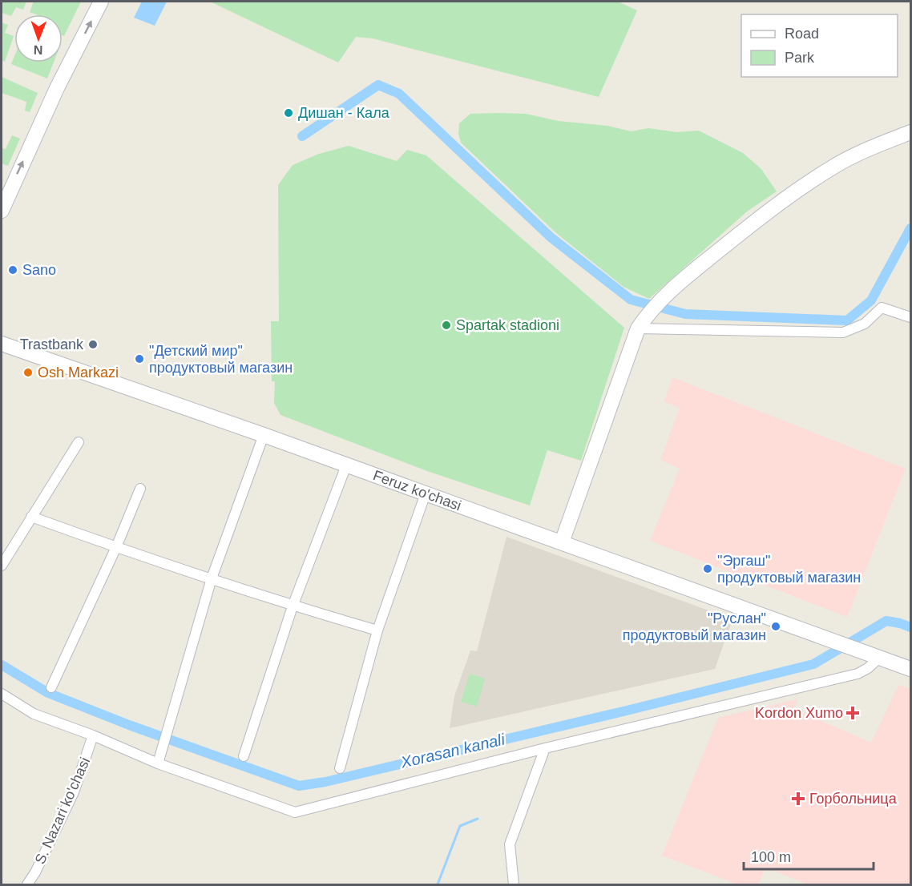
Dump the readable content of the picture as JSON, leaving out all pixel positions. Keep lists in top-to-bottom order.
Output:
{
  "streets": {
    "main road": ["Feruz ko'chasi"],
    "street": ["S. Nazari ko'chasi"]
  },
  "water": ["Xorasan kanali"],
  "places": {
    "other": [
      "Дишан - Кала",
      "Sano",
      "Spartak stadioni",
      "Trastbank",
      "\"Детский мир\" продуктовый магазин",
      "Osh Markazi",
      "\"Эргаш\" продуктовый магазин",
      "\"Руслан\" продуктовый магазин"
    ],
    "health": ["Kordon Xumo", "Горбольница"]
  },
  "legend": ["Road", "Park"],
  "scale_bar": "100 m",
  "north": "bottom"
}
